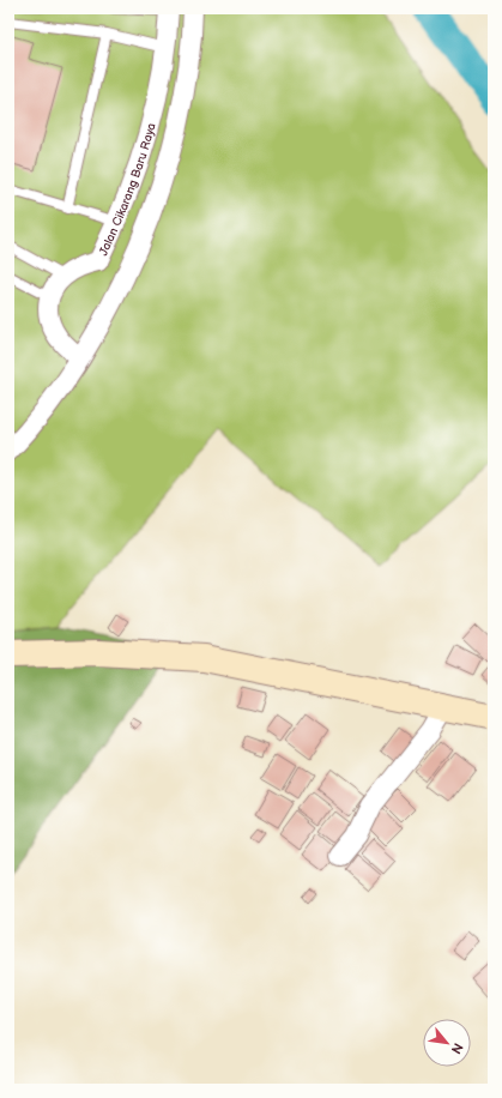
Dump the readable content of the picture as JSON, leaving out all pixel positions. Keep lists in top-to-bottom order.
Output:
{
  "streets": {
    "street": ["Jalan Cikarang Baru Raya"]
  },
  "north": "bottom right"
}
